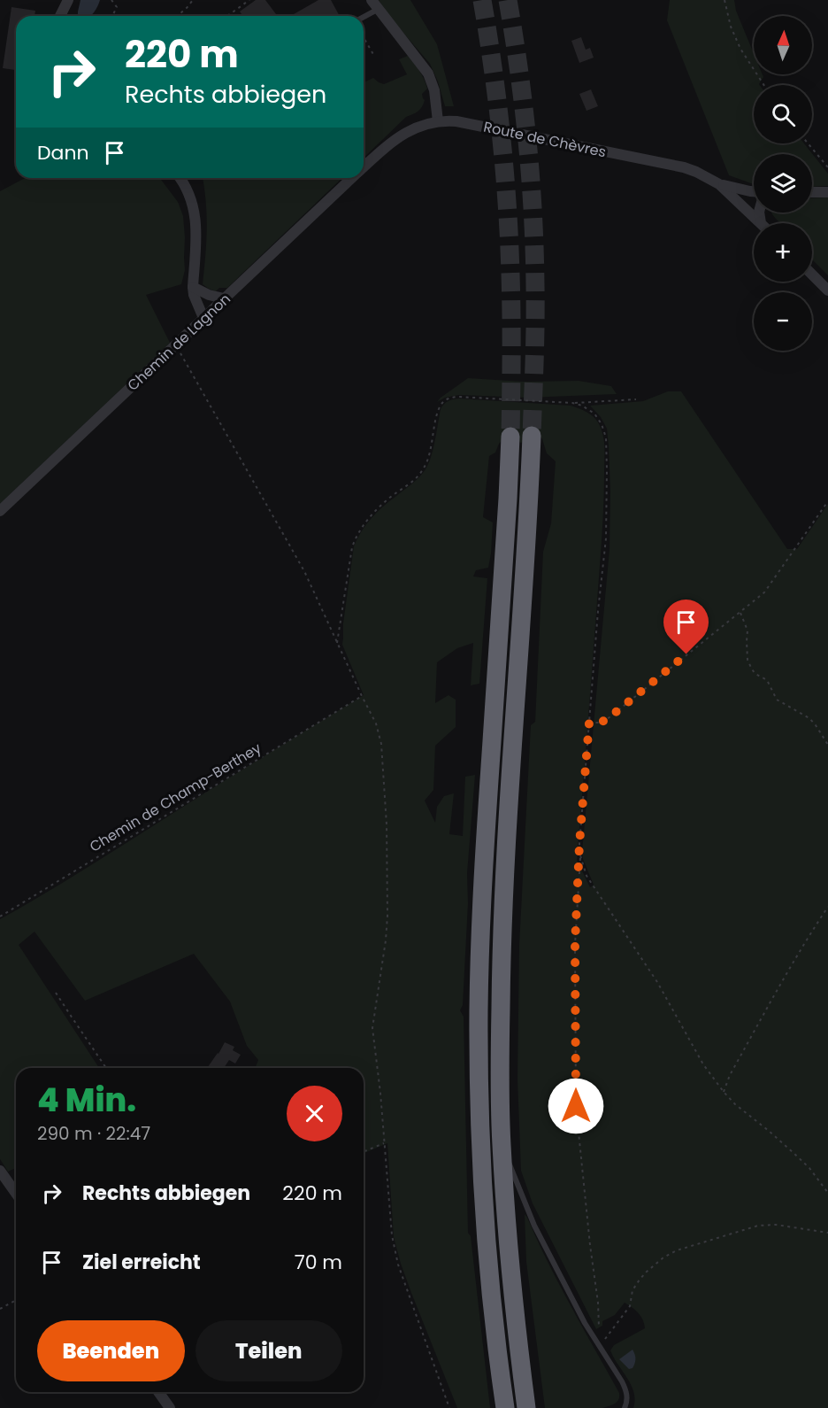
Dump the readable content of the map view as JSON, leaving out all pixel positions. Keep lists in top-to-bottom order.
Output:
{
  "streets": {
    "street": ["Route de Chèvres", "Chemin de Lagnon"],
    "path": ["Chemin de Champ-Berthey"]
  },
  "crossings": [
    ["Route de Chèvres", "Chemin de Lagnon"]
  ],
  "north": "top",
  "page": {
    "map_buttons": ["+", "−"],
    "turn": ["220 m", "Rechts abbiegen"],
    "then": "Dann",
    "heading": ["4 Min.", "290 m · 22:47"],
    "list": [
      {
        "name": "Rechts abbiegen",
        "value": "220 m"
      },
      {
        "name": "Ziel erreicht",
        "value": "70 m"
      }
    ],
    "buttons": ["Beenden", "Teilen"]
  }
}
